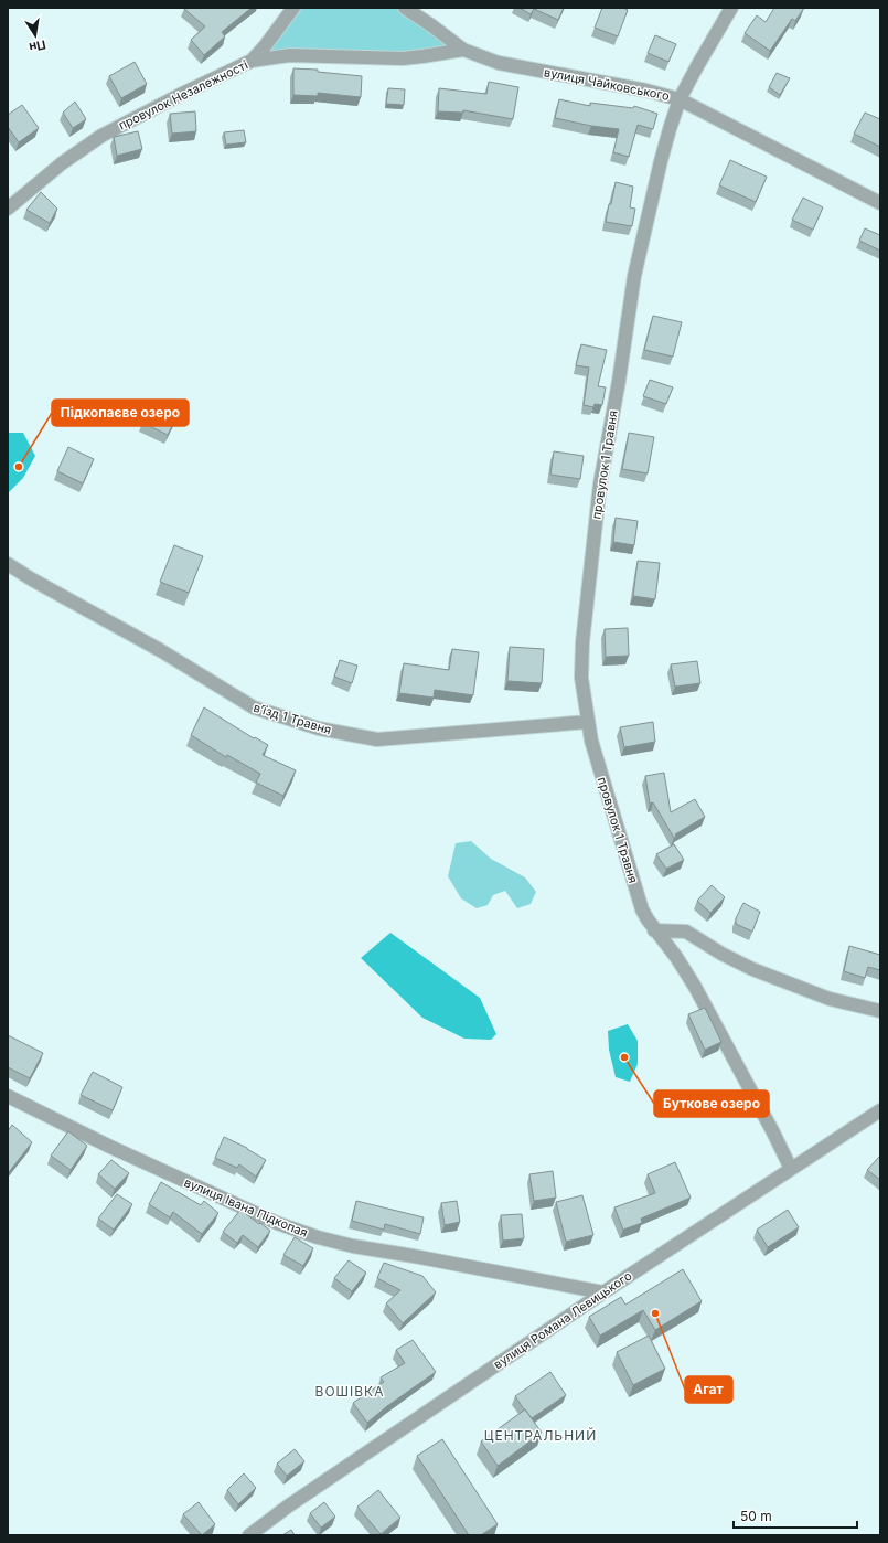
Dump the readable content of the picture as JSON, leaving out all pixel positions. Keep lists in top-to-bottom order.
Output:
{
  "streets": {
    "street": [
      "вулиця Чайковського",
      "провулок Незалежності",
      "провулок 1 Травня",
      "в’їзд 1 Травня",
      "вулиця Івана Підкопая",
      "вулиця Романа Левицького"
    ]
  },
  "crossings": [
    ["вулиця Чайковського", "провулок Незалежності"],
    ["вулиця Чайковського", "провулок 1 Травня"],
    ["провулок 1 Травня", "в’їзд 1 Травня"],
    ["провулок 1 Травня", "вулиця Романа Левицького"],
    ["вулиця Івана Підкопая", "вулиця Романа Левицького"]
  ],
  "districts": ["ВОШІВКА", "ЦЕНТРАЛЬНИЙ"],
  "places": ["Підкопаєве озеро", "Буткове озеро", "Агат"],
  "scale_bar": "50 m",
  "north": "bottom"
}
